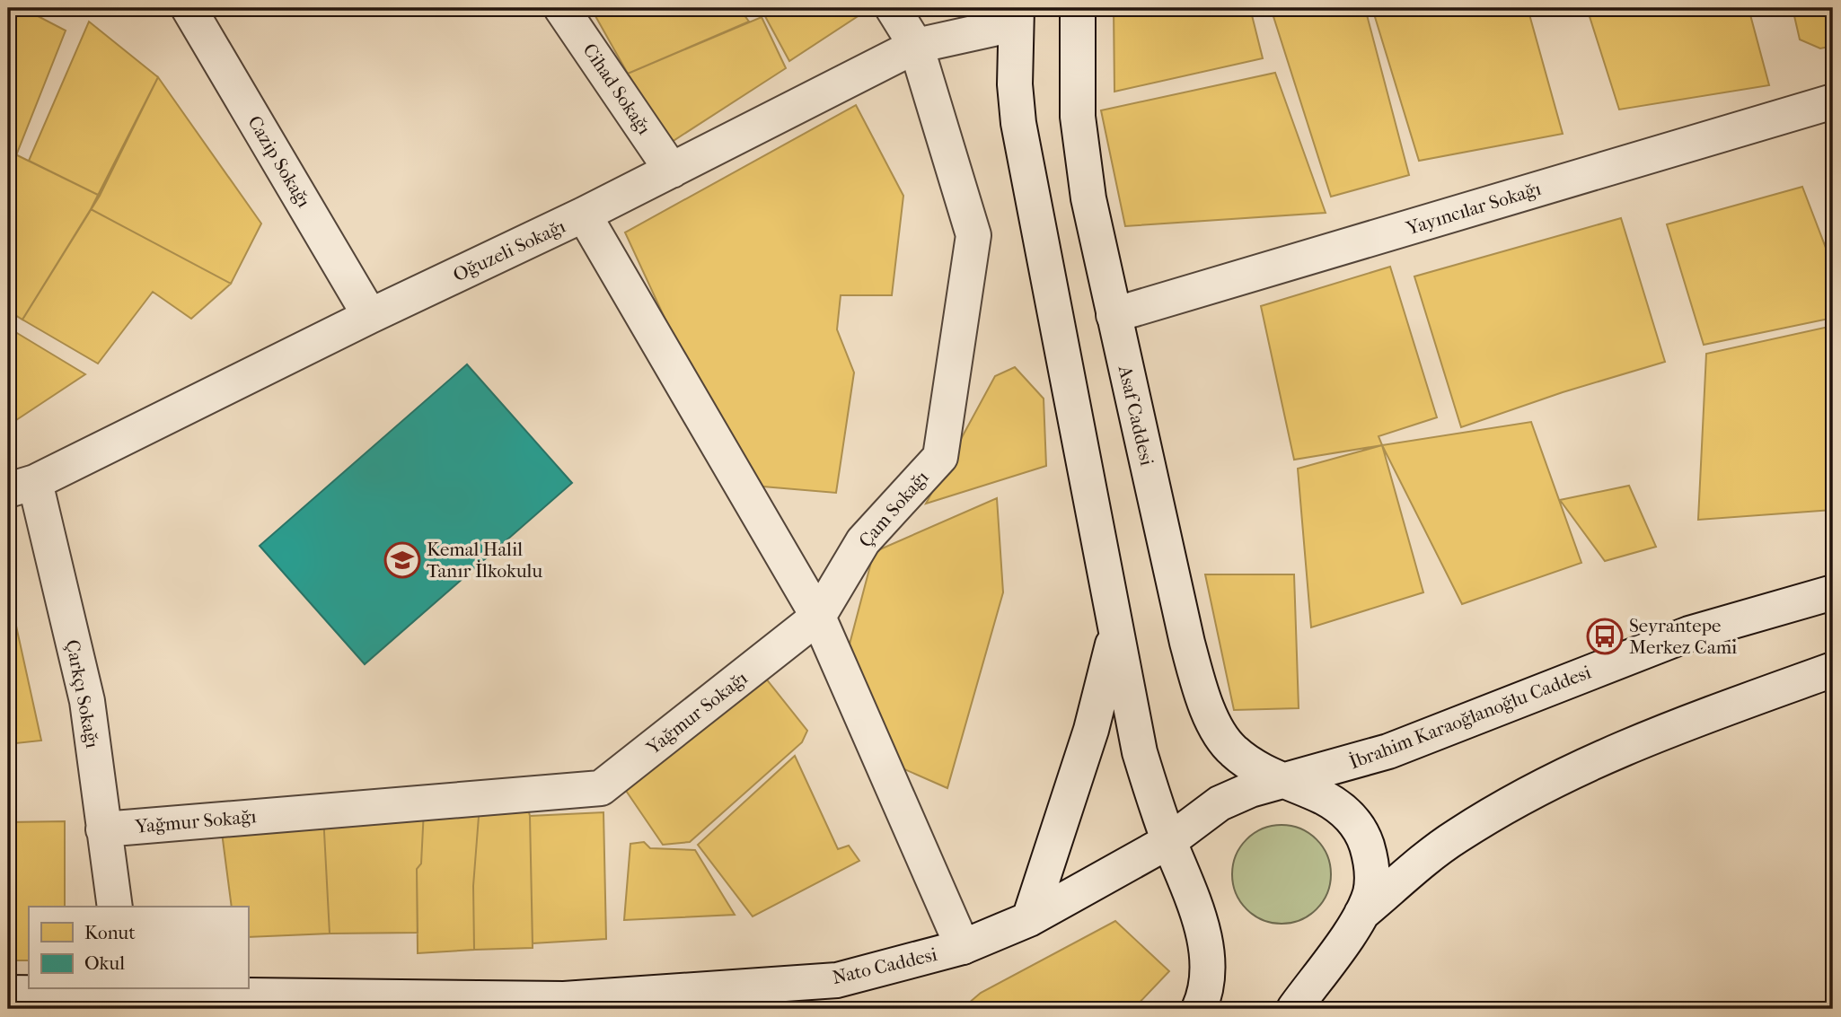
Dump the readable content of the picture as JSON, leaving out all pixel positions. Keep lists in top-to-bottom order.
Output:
{
  "streets": {
    "street": [
      "Cihad Sokağı",
      "Cazip Sokağı",
      "Yayıncılar Sokağı",
      "Oğuzeli Sokağı",
      "Asaf Caddesi",
      "Çam Sokağı",
      "Çarkçı Sokağı",
      "Yağmur Sokağı",
      "İbrahim Karaoğlanoğlu Caddesi",
      "Nato Caddesi"
    ]
  },
  "crossings": [
    ["Cihad Sokağı", "Oğuzeli Sokağı"],
    ["Cazip Sokağı", "Oğuzeli Sokağı"],
    ["Yayıncılar Sokağı", "Asaf Caddesi"],
    ["Oğuzeli Sokağı", "Çam Sokağı"],
    ["Oğuzeli Sokağı", "Çarkçı Sokağı"],
    ["Asaf Caddesi", "İbrahim Karaoğlanoğlu Caddesi"],
    ["Çam Sokağı", "Yağmur Sokağı"],
    ["Çarkçı Sokağı", "Yağmur Sokağı"],
    ["İbrahim Karaoğlanoğlu Caddesi", "Nato Caddesi"]
  ],
  "places": {
    "school or university": ["Kemal Halil Tanır İlkokulu"],
    "bus stop": ["Seyrantepe Merkez Cami"]
  },
  "legend": ["Konut", "Okul"]
}
